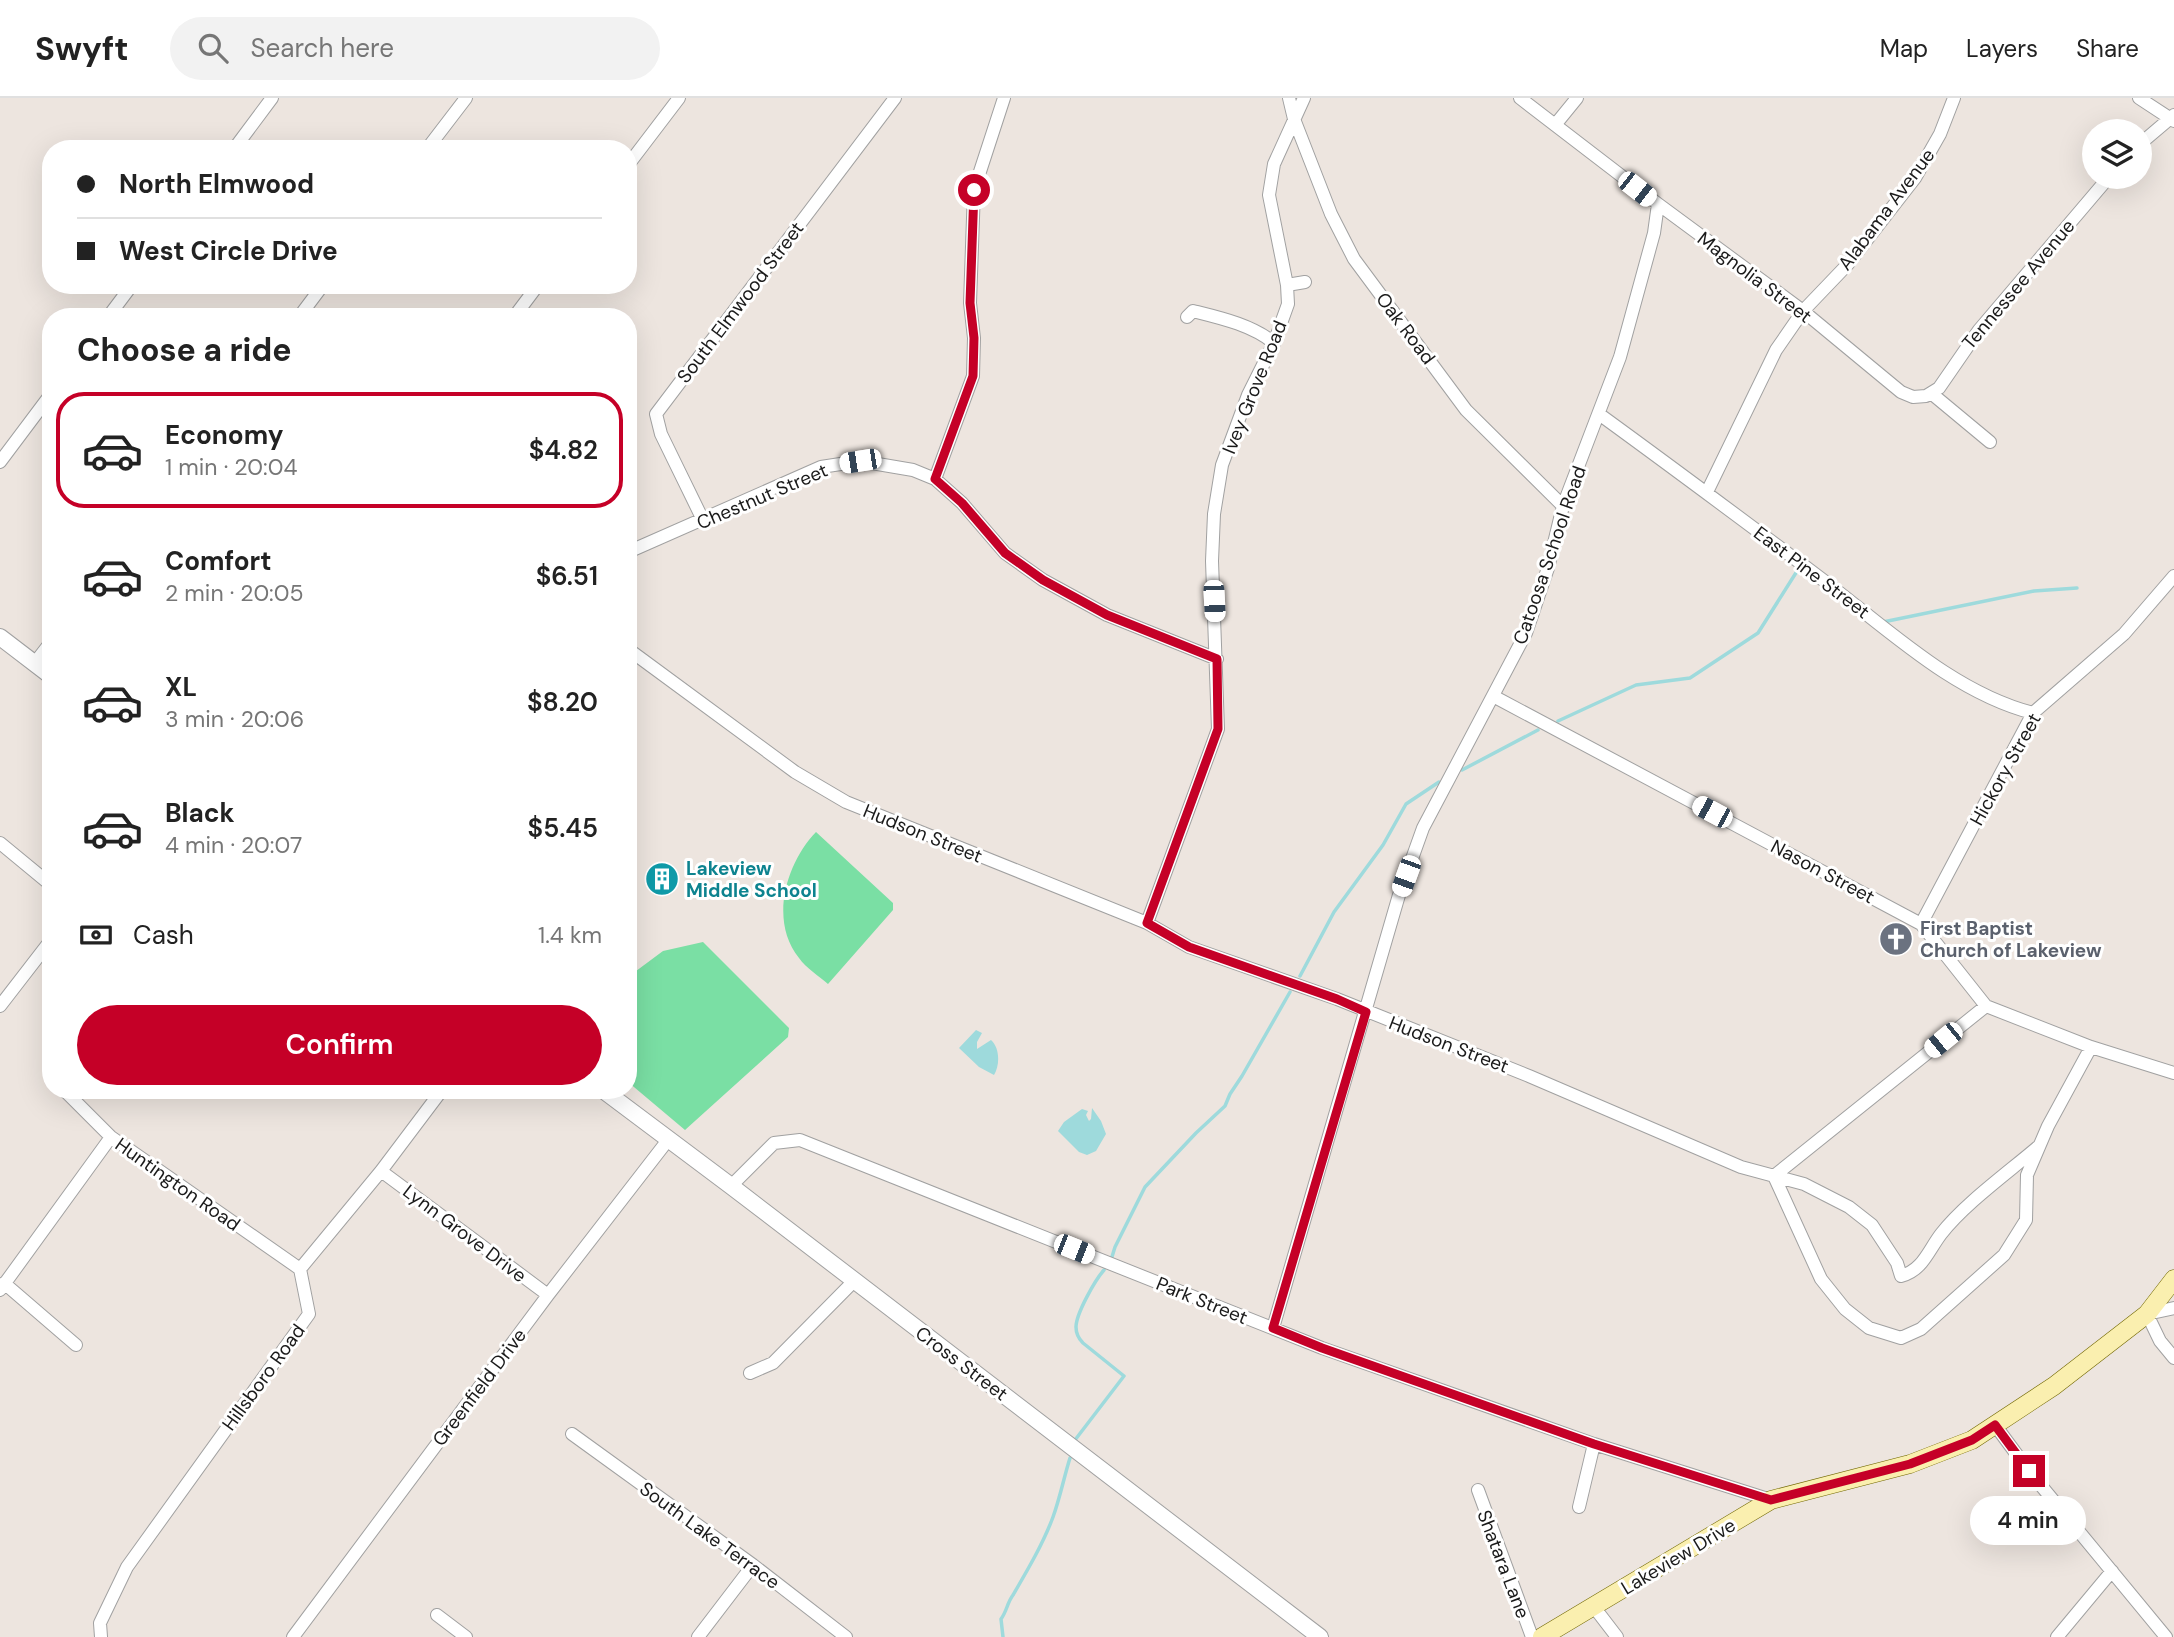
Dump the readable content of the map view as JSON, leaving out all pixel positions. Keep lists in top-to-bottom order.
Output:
{
  "streets": {
    "main road": ["Lakeview Drive"],
    "street": [
      "Alabama Avenue",
      "Magnolia Street",
      "Tennessee Avenue",
      "South Elmwood Street",
      "Oak Road",
      "Ivey Grove Road",
      "Chestnut Street",
      "Catoosa School Road",
      "East Pine Street",
      "Hickory Street",
      "Hudson Street",
      "Nason Street",
      "Huntington Road",
      "Lynn Grove Drive",
      "Park Street",
      "Cross Street",
      "Hillsboro Road",
      "Greenfield Drive",
      "South Lake Terrace",
      "Shatara Lane"
    ]
  },
  "crossings": [
    ["Alabama Avenue", "Magnolia Street"],
    ["Alabama Avenue", "East Pine Street"],
    ["Magnolia Street", "Tennessee Avenue"],
    ["Magnolia Street", "Catoosa School Road"],
    ["South Elmwood Street", "Chestnut Street"],
    ["Oak Road", "Ivey Grove Road"],
    ["Oak Road", "Catoosa School Road"],
    ["Ivey Grove Road", "Chestnut Street"],
    ["Ivey Grove Road", "Hudson Street"],
    ["Catoosa School Road", "East Pine Street"],
    ["Catoosa School Road", "Hudson Street"],
    ["Catoosa School Road", "Nason Street"],
    ["Catoosa School Road", "Park Street"],
    ["East Pine Street", "Hickory Street"],
    ["Hickory Street", "Nason Street"],
    ["Huntington Road", "Hillsboro Road"],
    ["Lynn Grove Drive", "Greenfield Drive"],
    ["Park Street", "Cross Street"],
    ["Park Street", "Lakeview Drive"],
    ["Cross Street", "Greenfield Drive"]
  ],
  "places": {
    "building": ["Lakeview Middle School"],
    "church": ["First Baptist Church of Lakeview"]
  },
  "page": {
    "header": "Swyft",
    "search": "Search here",
    "nav": ["Map", "Layers", "Share"],
    "banner": ["North Elmwood", "West Circle Drive"],
    "heading": "Choose a ride",
    "list": [
      {
        "name": "Economy",
        "note": "1 min · 20:04",
        "value": "$4.82"
      },
      {
        "name": "Comfort",
        "note": "2 min · 20:05",
        "value": "$6.51"
      },
      {
        "name": "XL",
        "note": "3 min · 20:06",
        "value": "$8.20"
      },
      {
        "name": "Black",
        "note": "4 min · 20:07",
        "value": "$5.45"
      }
    ],
    "pay": ["Cash", "1.4 km"],
    "buttons": "Confirm",
    "bubble": "4 min"
  }
}
